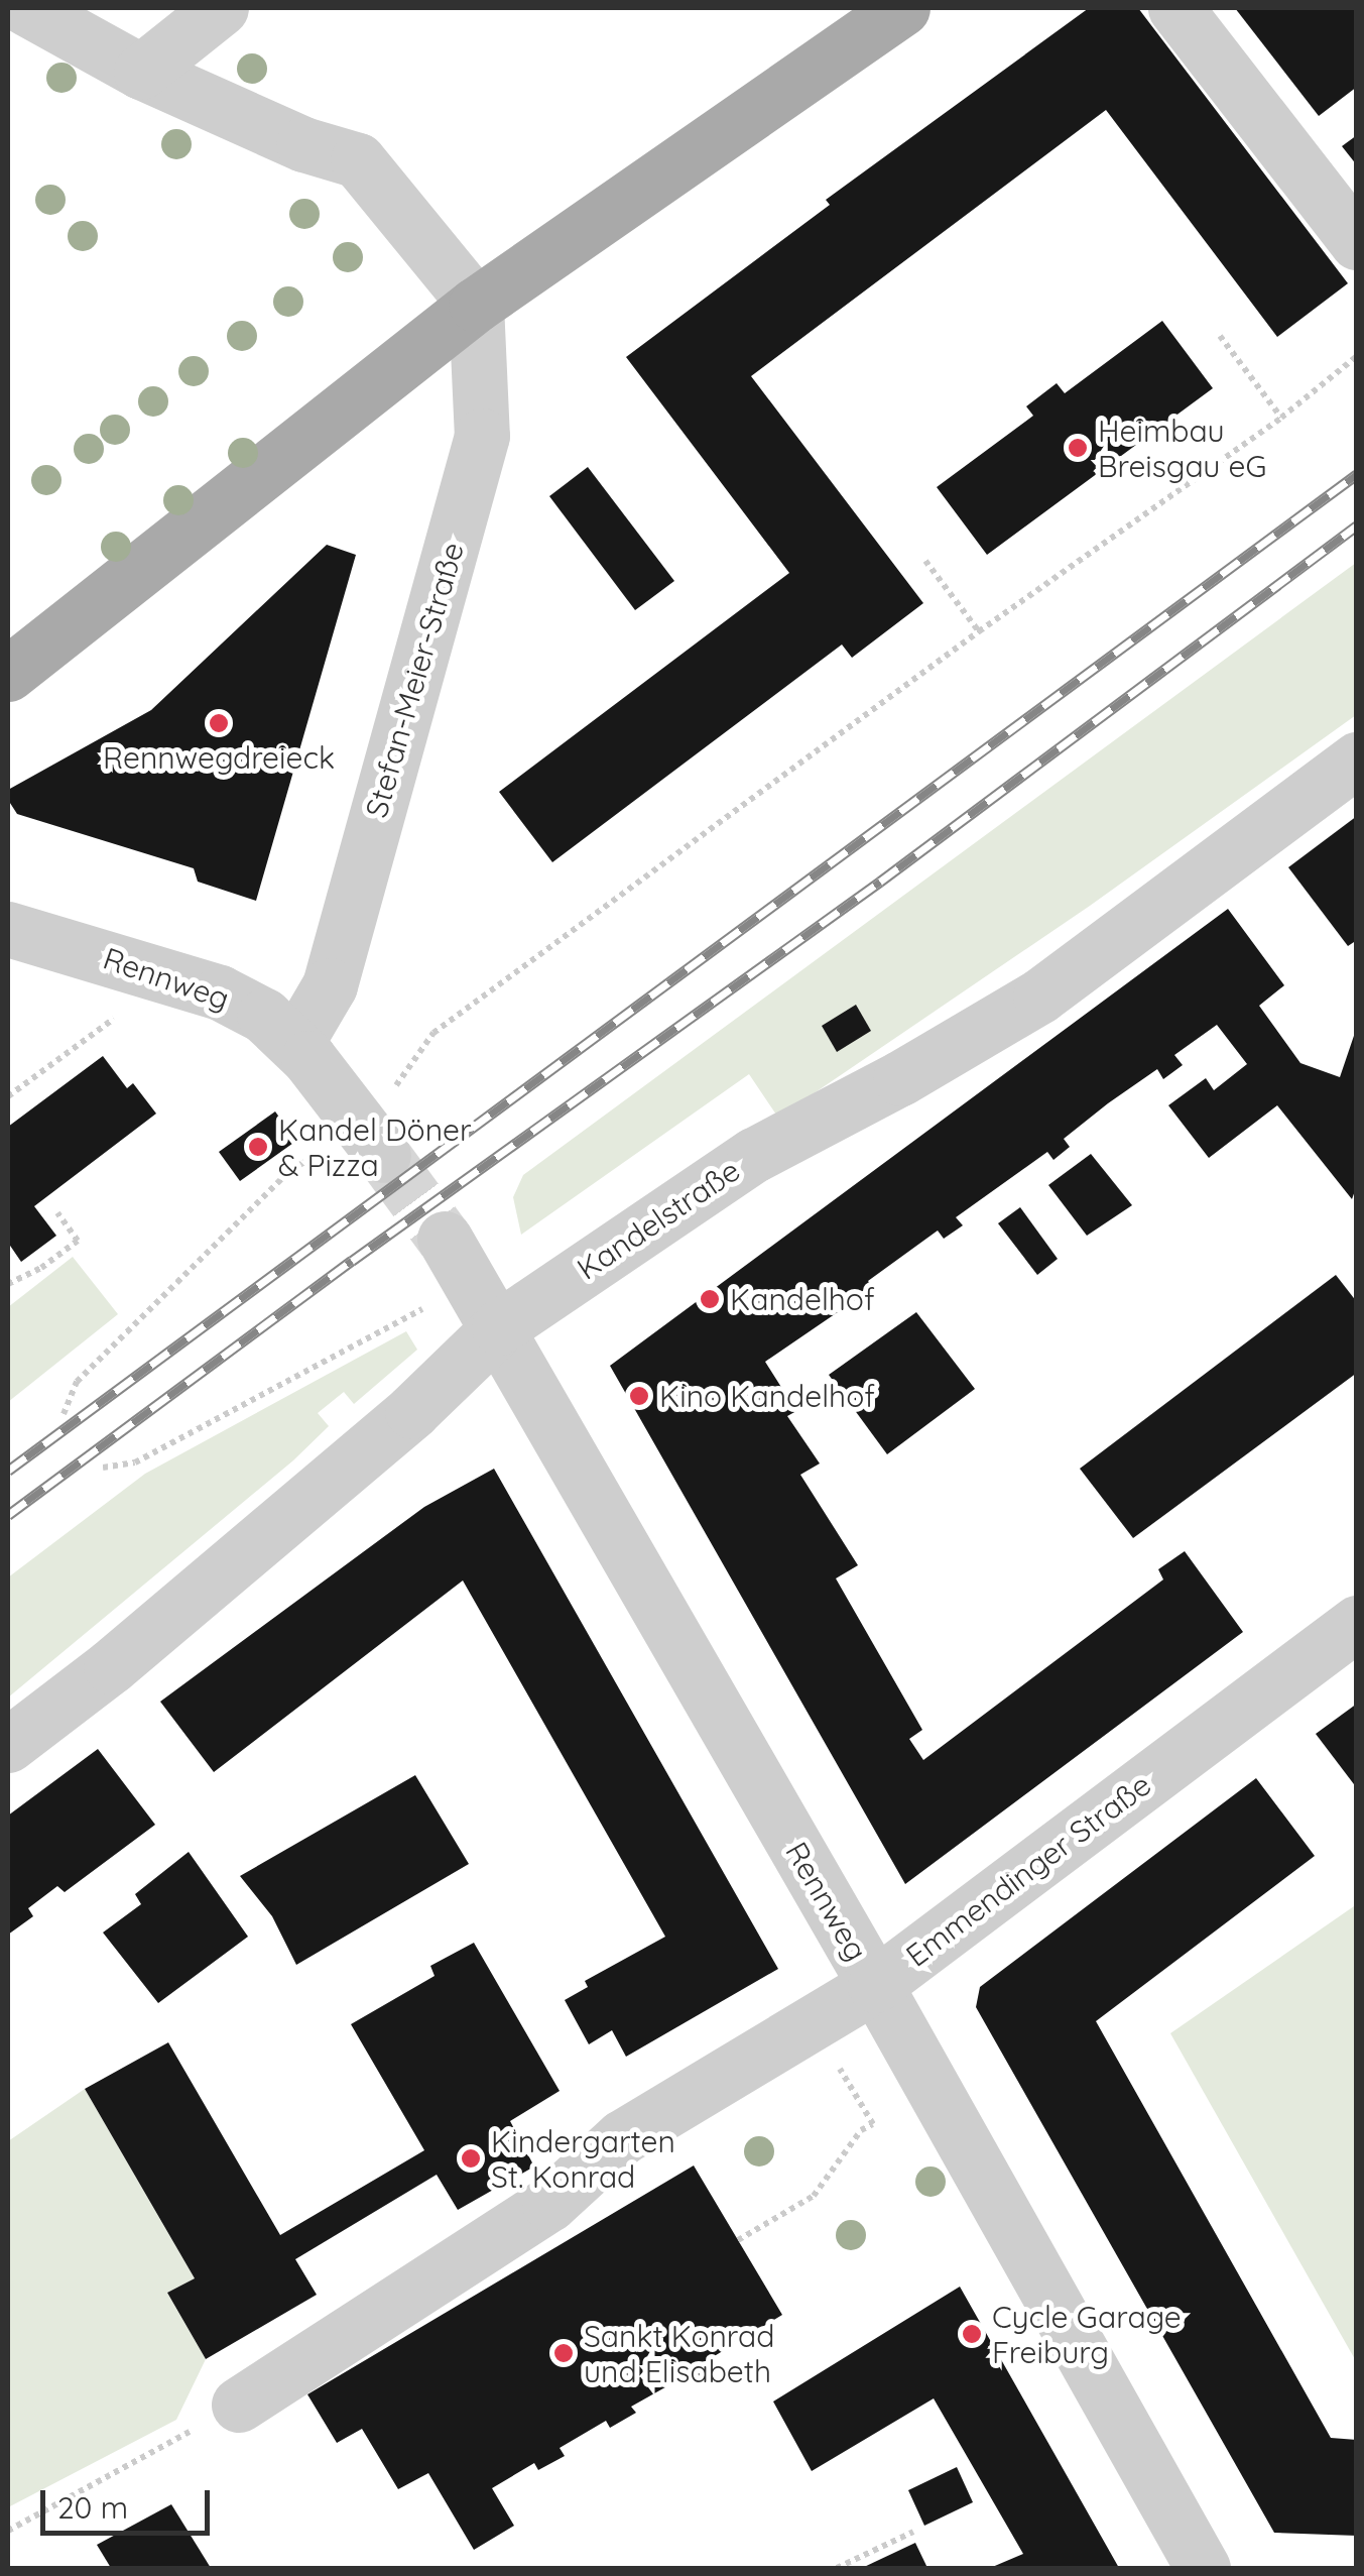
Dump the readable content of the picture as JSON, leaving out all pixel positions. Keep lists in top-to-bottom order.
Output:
{
  "streets": {
    "street": [
      "Stefan-Meier-Straße",
      "Rennweg",
      "Kandelstraße",
      "Emmendinger Straße"
    ]
  },
  "crossings": [
    ["Stefan-Meier-Straße", "Rennweg"],
    ["Rennweg", "Kandelstraße"],
    ["Rennweg", "Emmendinger Straße"]
  ],
  "places": [
    "Heimbau Breisgau eG",
    "Rennwegdreieck",
    "Kandel Döner & Pizza",
    "Kandelhof",
    "Kino Kandelhof",
    "Kindergarten St. Konrad",
    "Cycle Garage Freiburg",
    "Sankt Konrad und Elisabeth"
  ],
  "scale_bar": "20 m"
}
